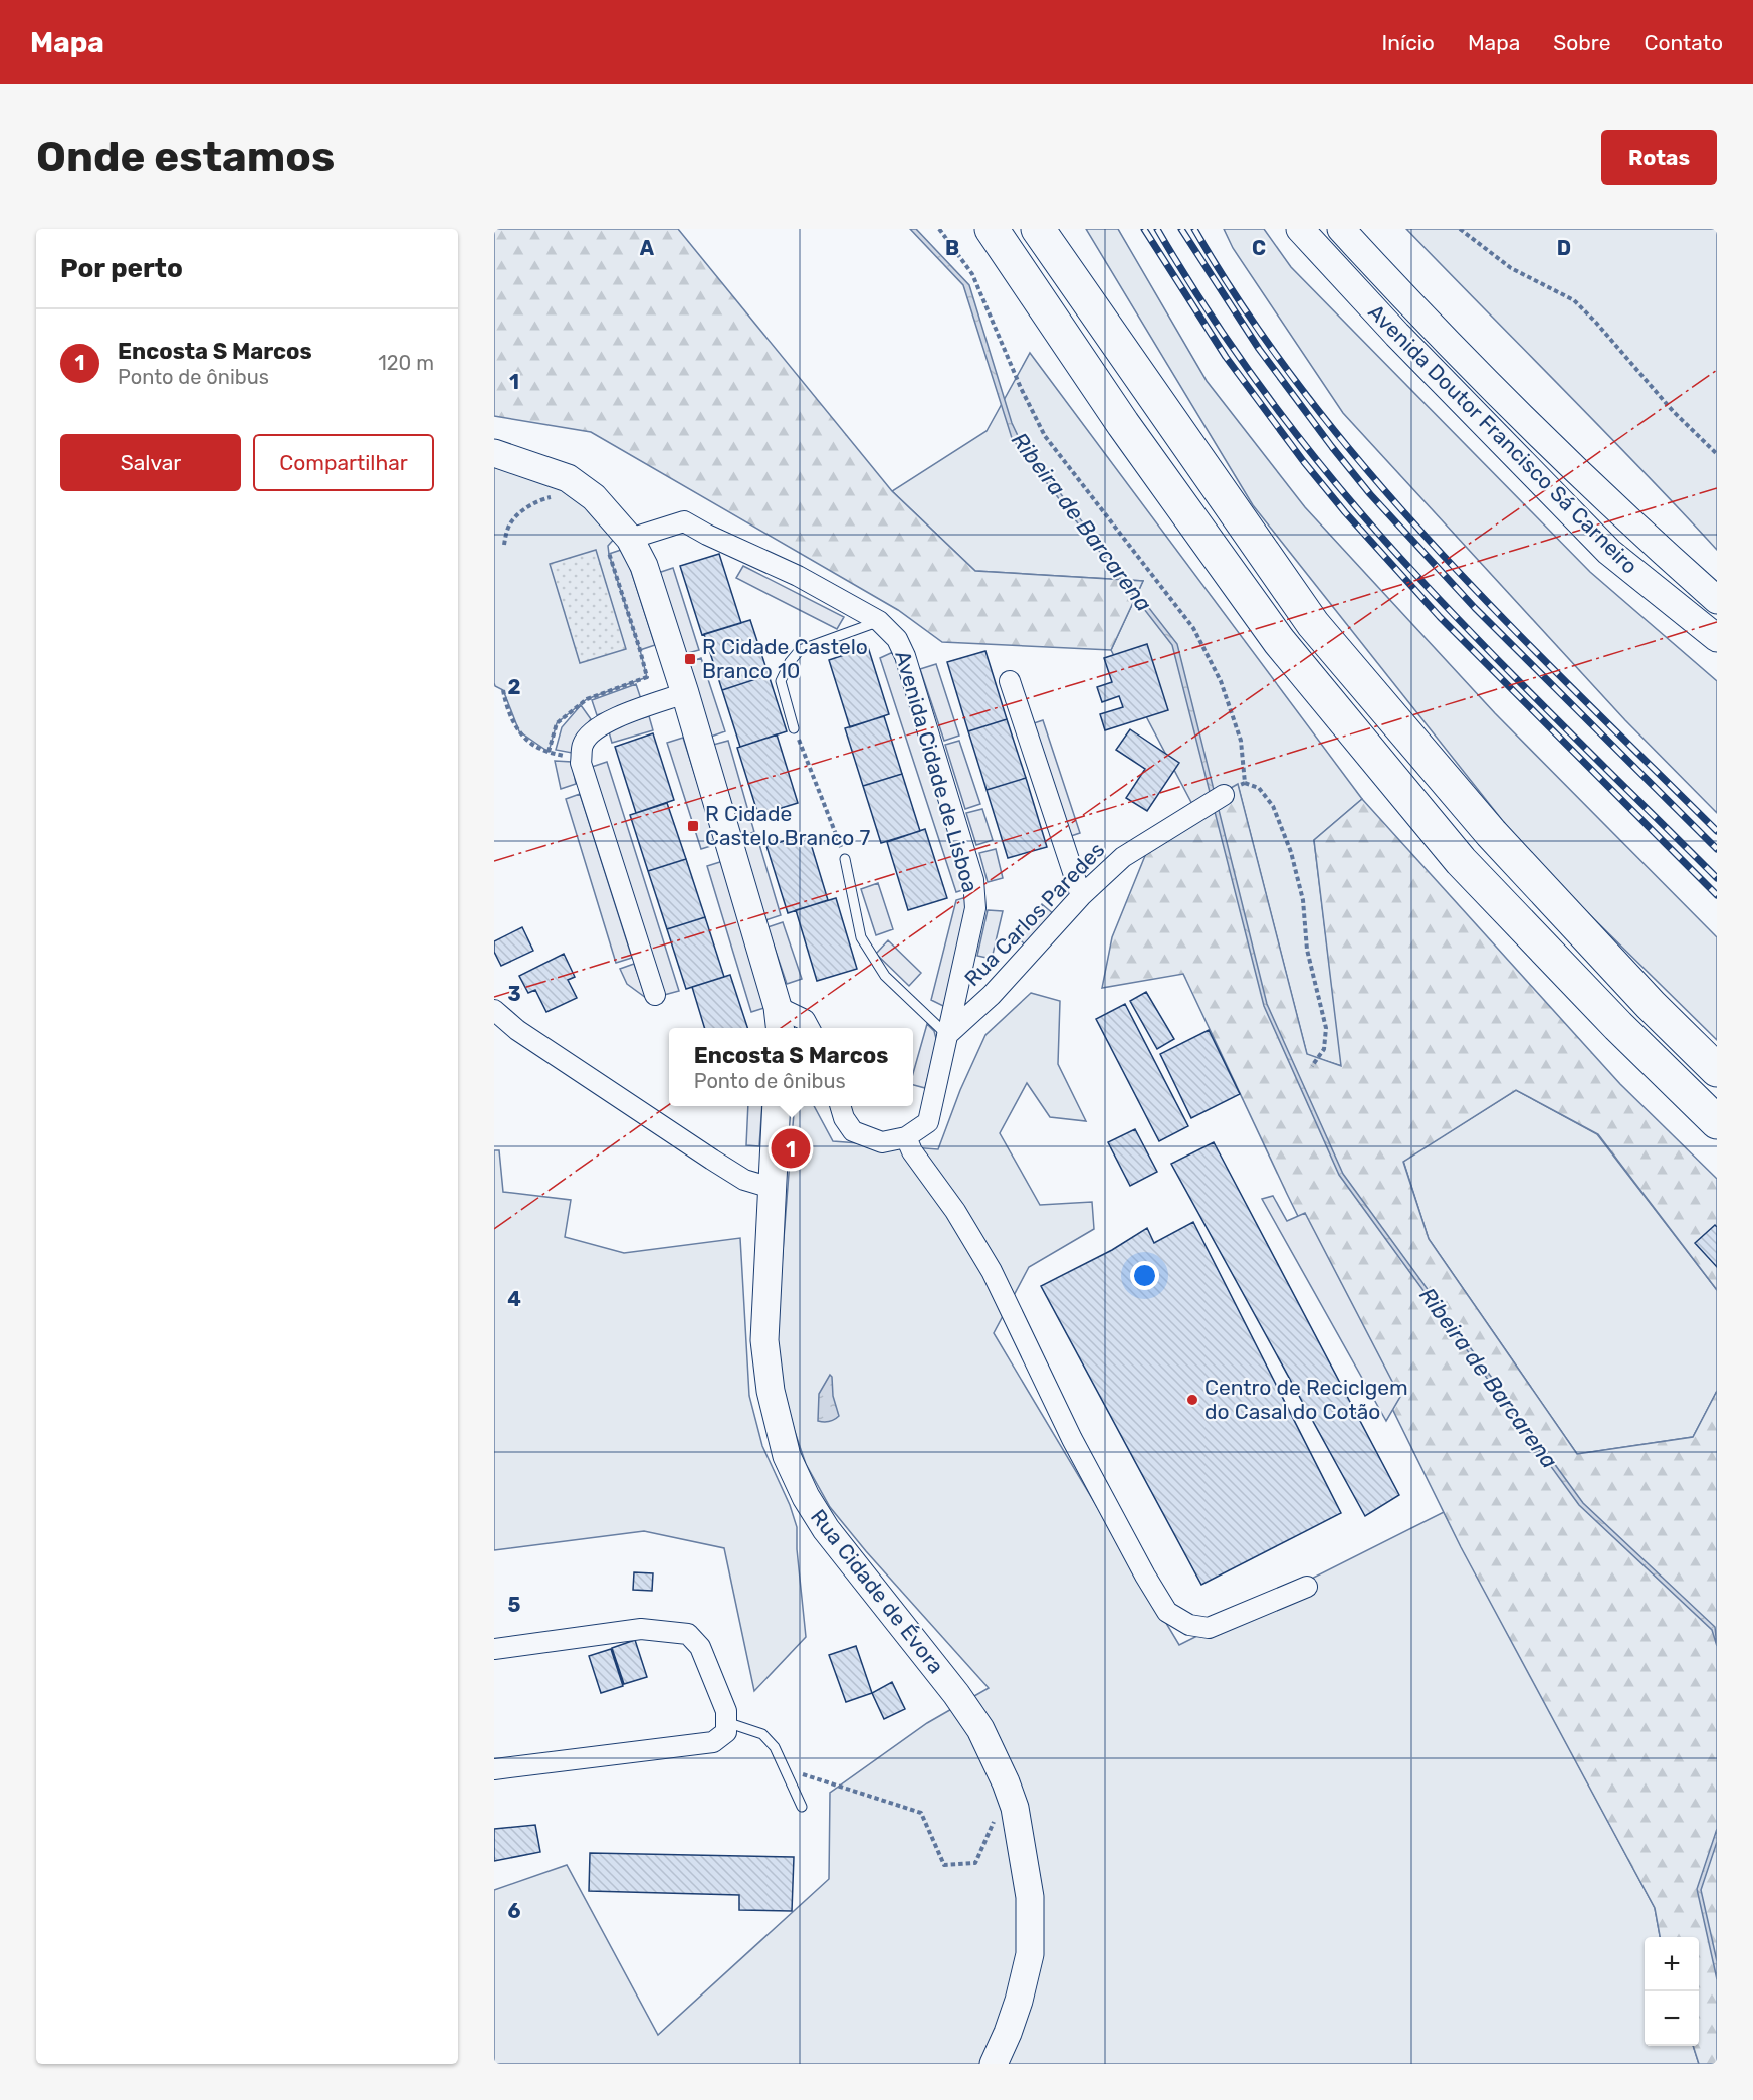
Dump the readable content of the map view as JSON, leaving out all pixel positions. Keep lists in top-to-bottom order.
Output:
{
  "streets": {
    "street": [
      "Avenida Doutor Francisco Sá Carneiro",
      "Avenida Cidade de Lisboa",
      "Rua Carlos Paredes",
      "Rua Cidade de Évora"
    ]
  },
  "crossings": [
    ["Avenida Cidade de Lisboa", "Rua Carlos Paredes"]
  ],
  "water": ["Ribeira de Barcarena"],
  "places": {
    "transit": ["R Cidade Castelo Branco 10", "R Cidade Castelo Branco 7"],
    "other": ["Centro de Reciclgem do Casal do Cotão"]
  },
  "page": {
    "header": "Mapa",
    "nav": [
      "Início",
      "Mapa",
      "Sobre",
      "Contato"
    ],
    "buttons": [
      "Rotas",
      ["Salvar", "Compartilhar"]
    ],
    "title": "Onde estamos",
    "heading": "Por perto",
    "list": [
      {
        "mark": "1",
        "name": "Encosta S Marcos",
        "note": "Ponto de ônibus",
        "value": "120 m"
      }
    ],
    "popup": ["Encosta S Marcos", "Ponto de ônibus"],
    "pins": "1",
    "map_buttons": ["+", "−"]
  },
  "grid": {
    "columns": [
      "A",
      "B",
      "C",
      "D"
    ],
    "rows": [
      "1",
      "2",
      "3",
      "4",
      "5",
      "6"
    ]
  }
}
